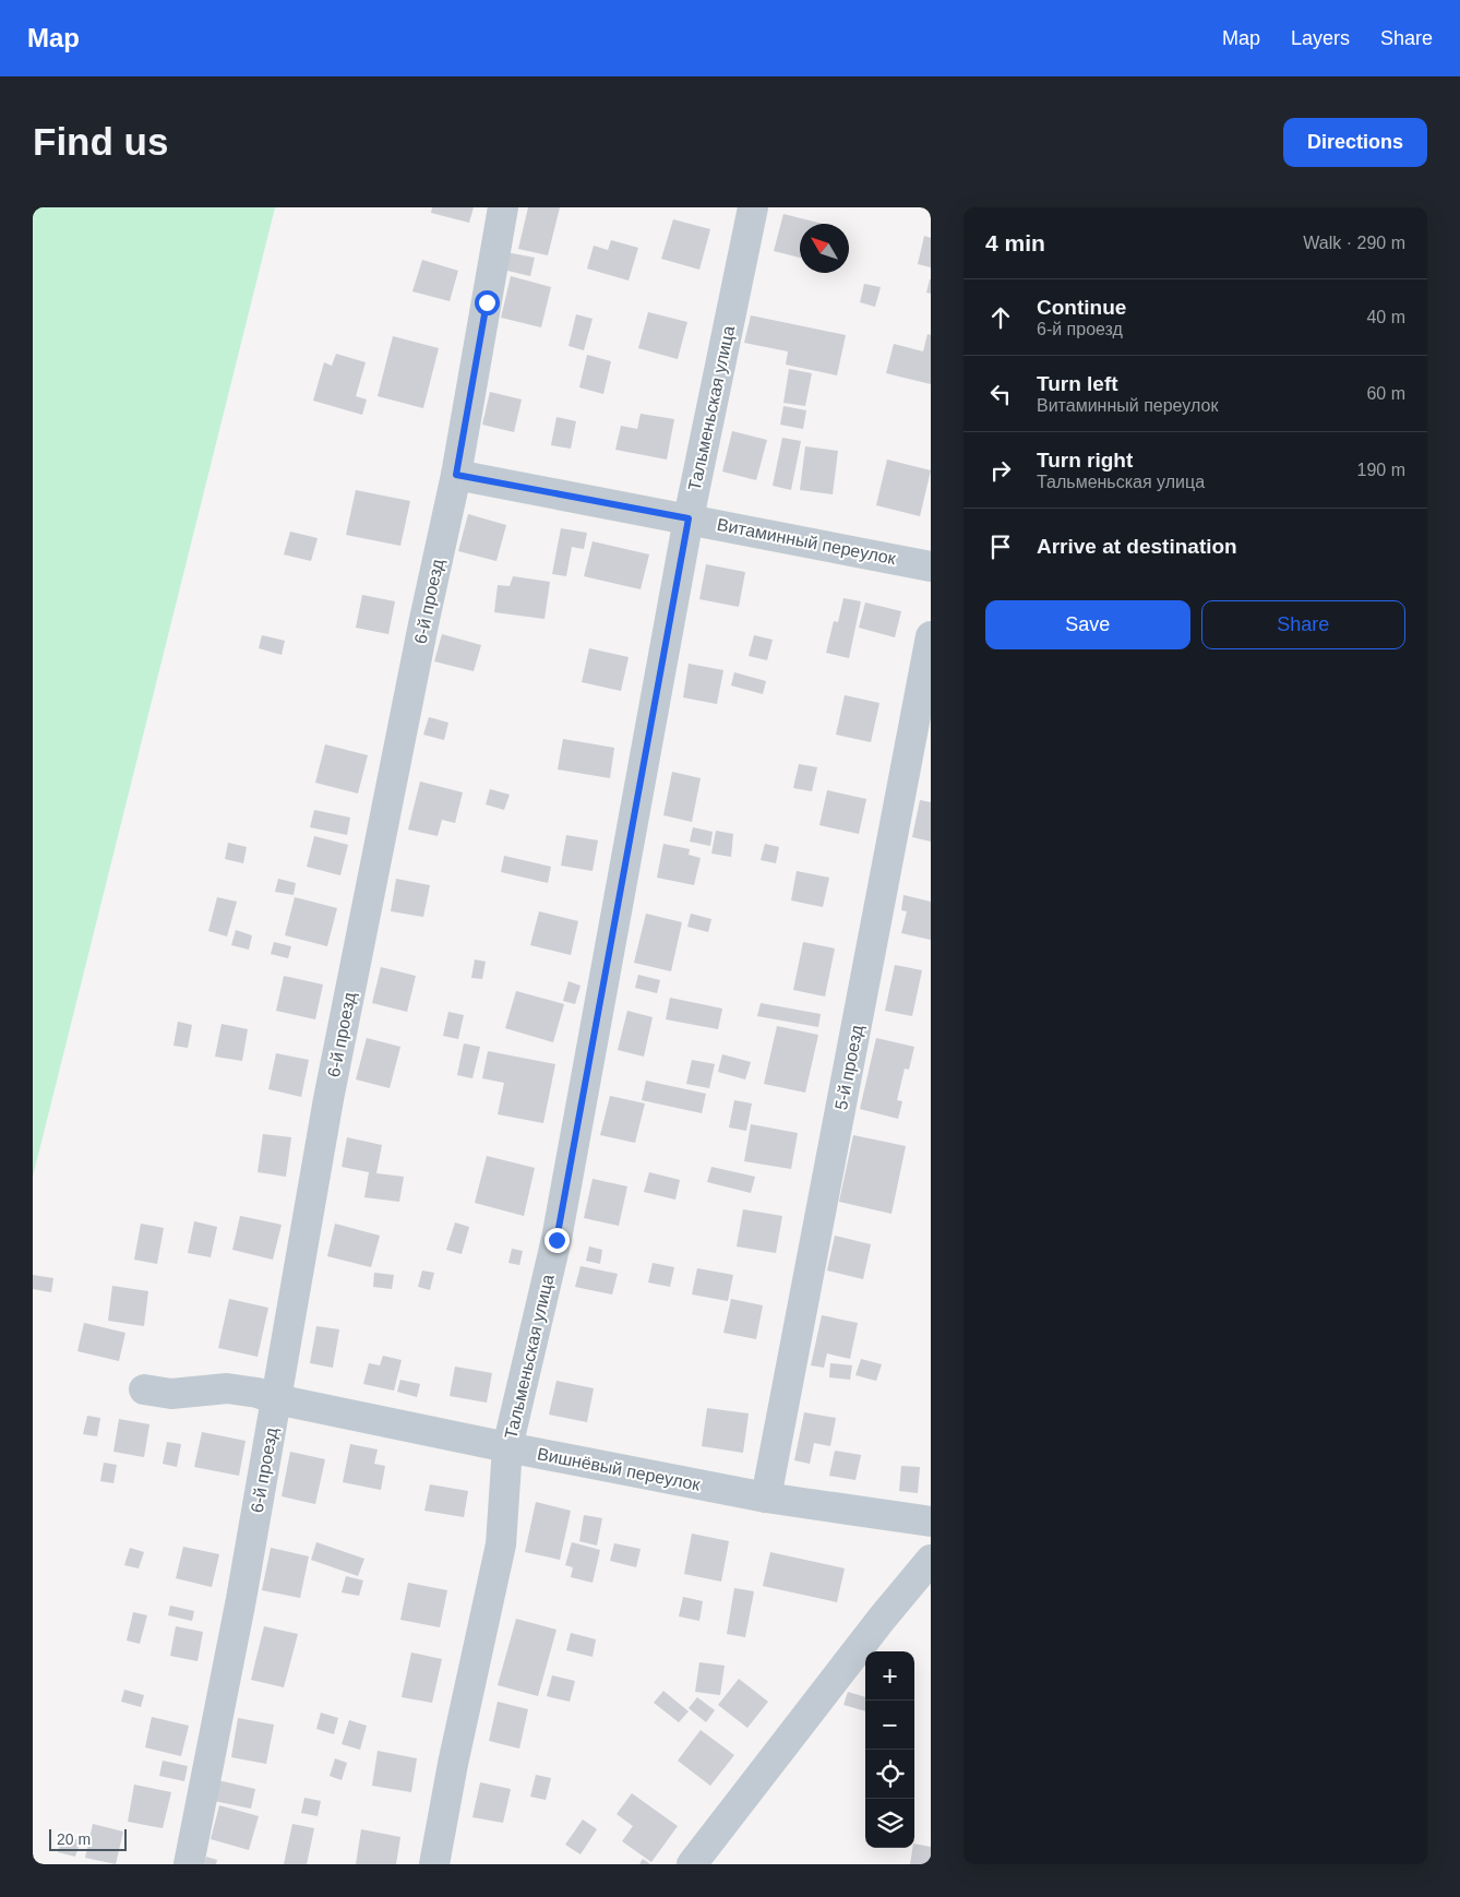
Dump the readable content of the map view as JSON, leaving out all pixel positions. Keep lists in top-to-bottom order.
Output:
{
  "streets": {
    "street": [
      "Тальменьская улица",
      "Витаминный переулок",
      "6-й проезд",
      "5-й проезд",
      "Вишнёвый переулок"
    ]
  },
  "crossings": [
    ["Тальменьская улица", "Витаминный переулок"],
    ["Тальменьская улица", "Вишнёвый переулок"],
    ["Витаминный переулок", "6-й проезд"],
    ["6-й проезд", "Вишнёвый переулок"],
    ["5-й проезд", "Вишнёвый переулок"]
  ],
  "scale_bar": "20 m",
  "north": "top left",
  "page": {
    "header": "Map",
    "nav": ["Map", "Layers", "Share"],
    "buttons": [
      "Directions",
      ["Save", "Share"]
    ],
    "title": "Find us",
    "heading": ["4 min", "Walk · 290 m"],
    "list": [
      ["Continue", "6-й проезд", "40 m"],
      ["Turn left", "Витаминный переулок", "60 m"],
      ["Turn right", "Тальменьская улица", "190 m"],
      "Arrive at destination"
    ],
    "map_buttons": ["+", "−"],
    "scale": "20 m"
  }
}
